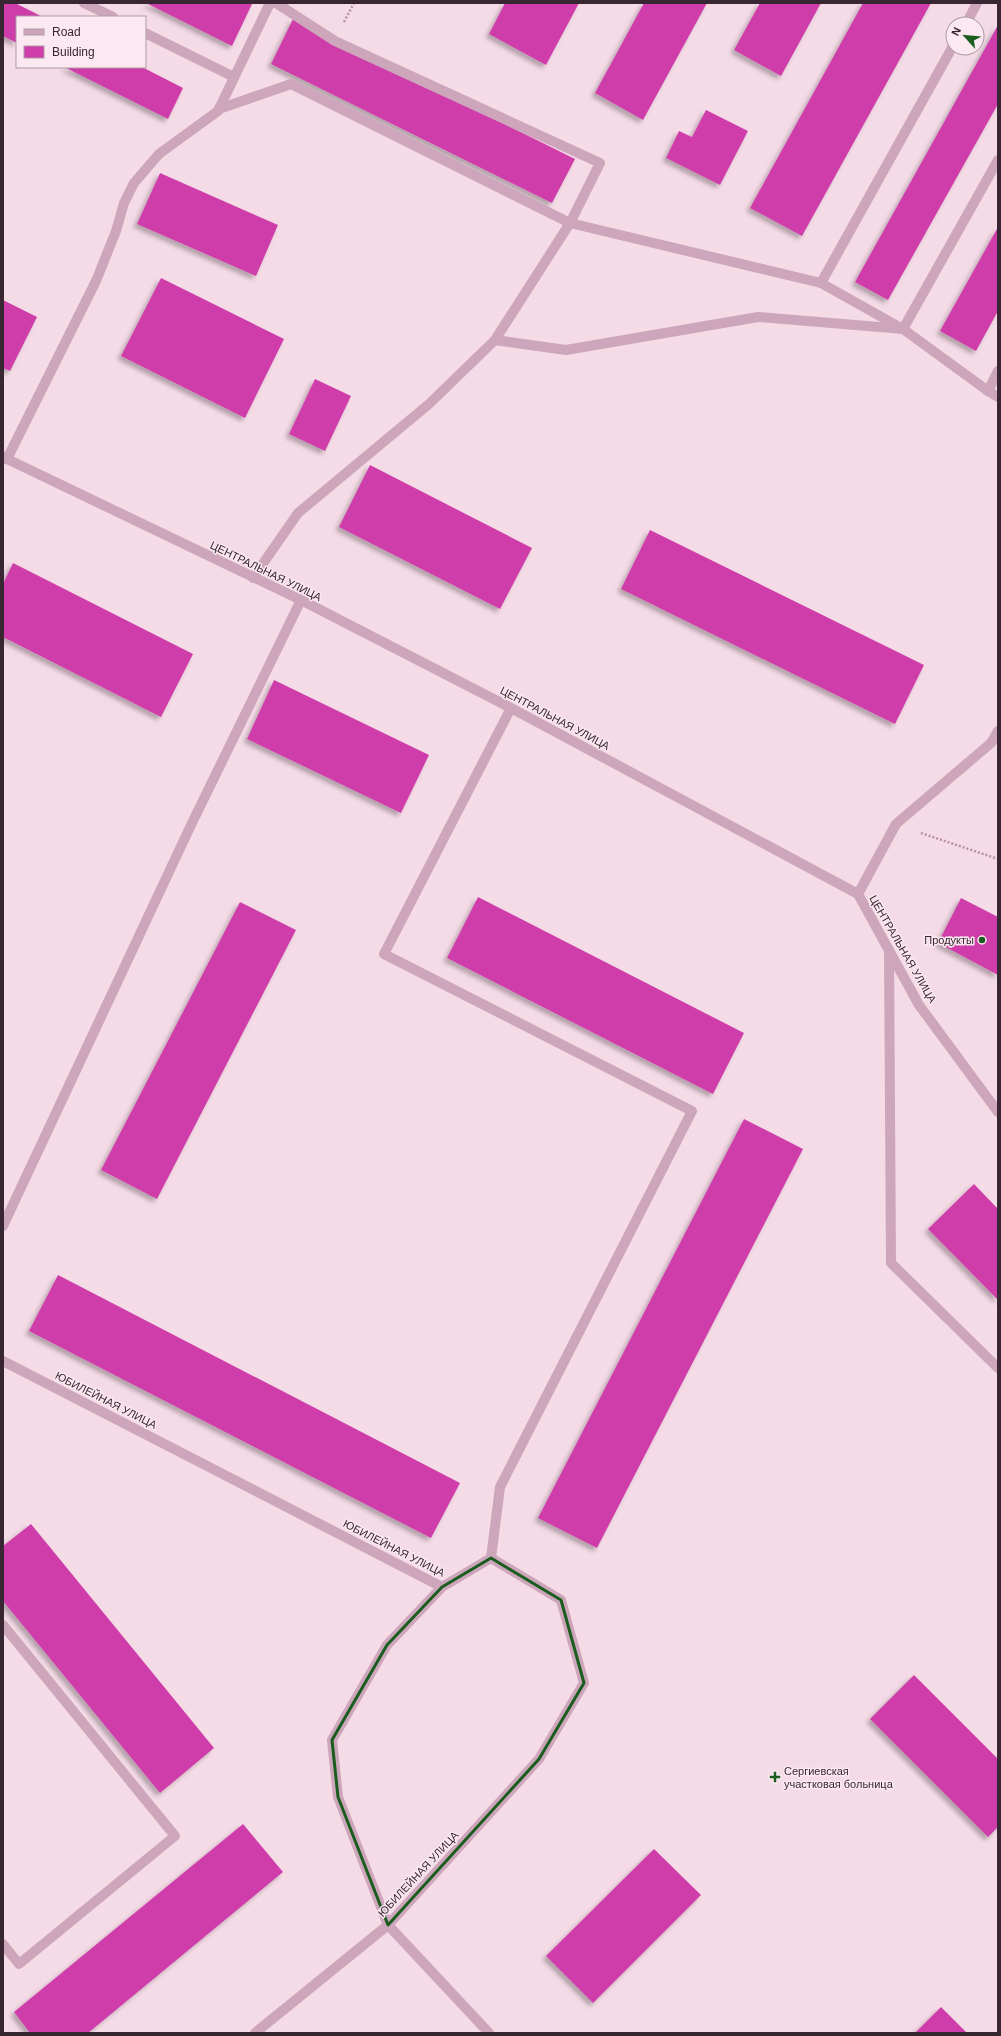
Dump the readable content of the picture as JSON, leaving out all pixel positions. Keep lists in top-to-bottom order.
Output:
{
  "streets": {
    "street": ["ЦЕНТРАЛЬНАЯ УЛИЦА", "ЮБИЛЕЙНАЯ УЛИЦА"]
  },
  "places": {
    "other": ["Продукты"],
    "health": ["Сергиевская участковая больница"]
  },
  "legend": ["Road", "Building"],
  "north": "top left"
}
